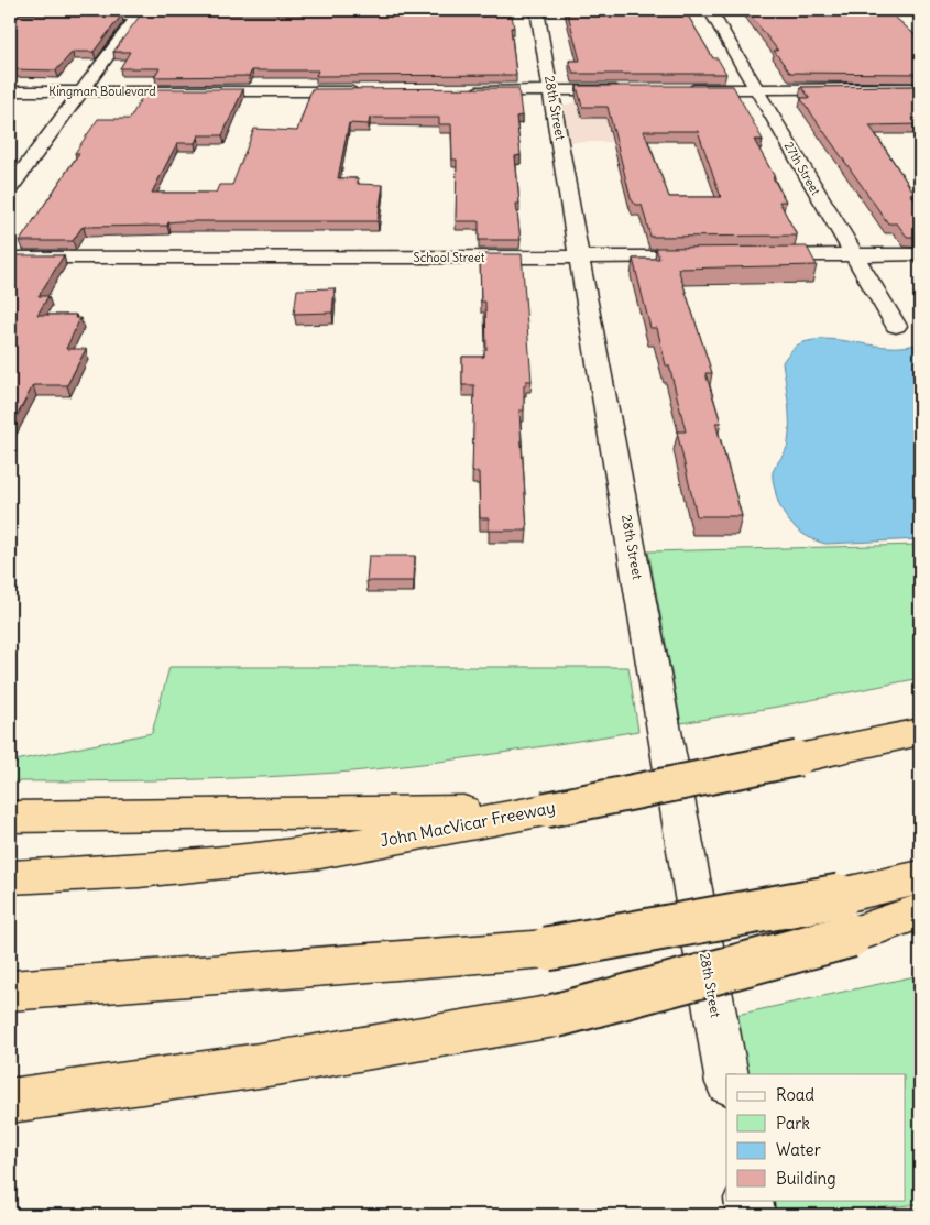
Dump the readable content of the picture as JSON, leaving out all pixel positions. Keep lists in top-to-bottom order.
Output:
{
  "streets": {
    "highway": ["John MacVicar Freeway"],
    "street": [
      "Kingman Boulevard",
      "28th Street",
      "27th Street",
      "School Street"
    ]
  },
  "crossings": [
    ["28th Street", "School Street"]
  ],
  "legend": [
    "Road",
    "Park",
    "Water",
    "Building"
  ]
}
